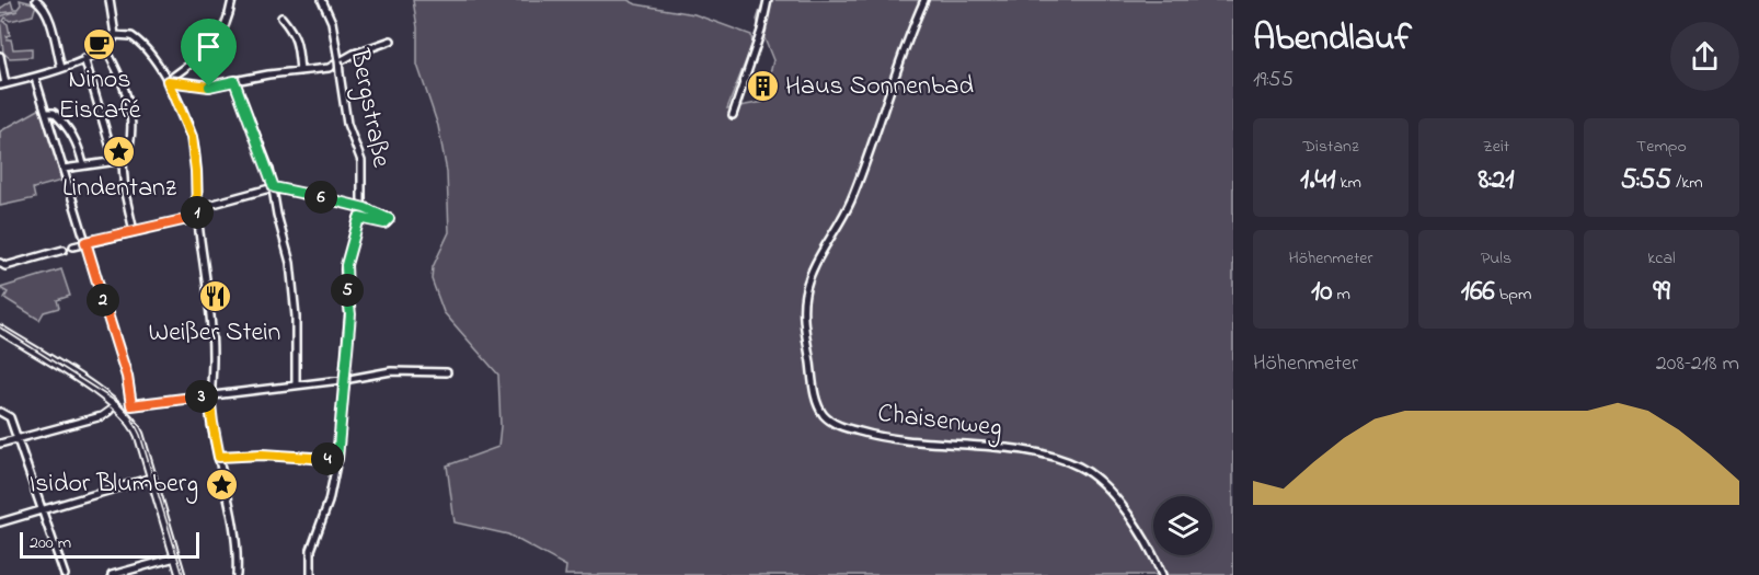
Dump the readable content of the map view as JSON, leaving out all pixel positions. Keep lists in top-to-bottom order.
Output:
{
  "streets": {
    "street": ["Bergstraße", "Chaisenweg"]
  },
  "places": {
    "cafe": ["Ninos Eiscafé"],
    "building": ["Haus Sonnenbad"],
    "place": ["Lindentanz", "Isidor Blumberg"],
    "restaurant": ["Weißer Stein"]
  },
  "scale_bar": "200 m",
  "page": {
    "heading": ["Abendlauf", "19:55"],
    "stats": [
      ["Distanz", "1.41 km"],
      ["Zeit", "8:21"],
      ["Tempo", "5:55 /km"],
      ["Höhenmeter", "10 m"],
      ["Puls", "166 bpm"],
      ["kcal", "99"]
    ],
    "pins": [
      "6",
      "1",
      "5",
      "2",
      "3",
      "4"
    ],
    "chart": ["Höhenmeter", "208–218 m"],
    "scale": "200 m"
  }
}
